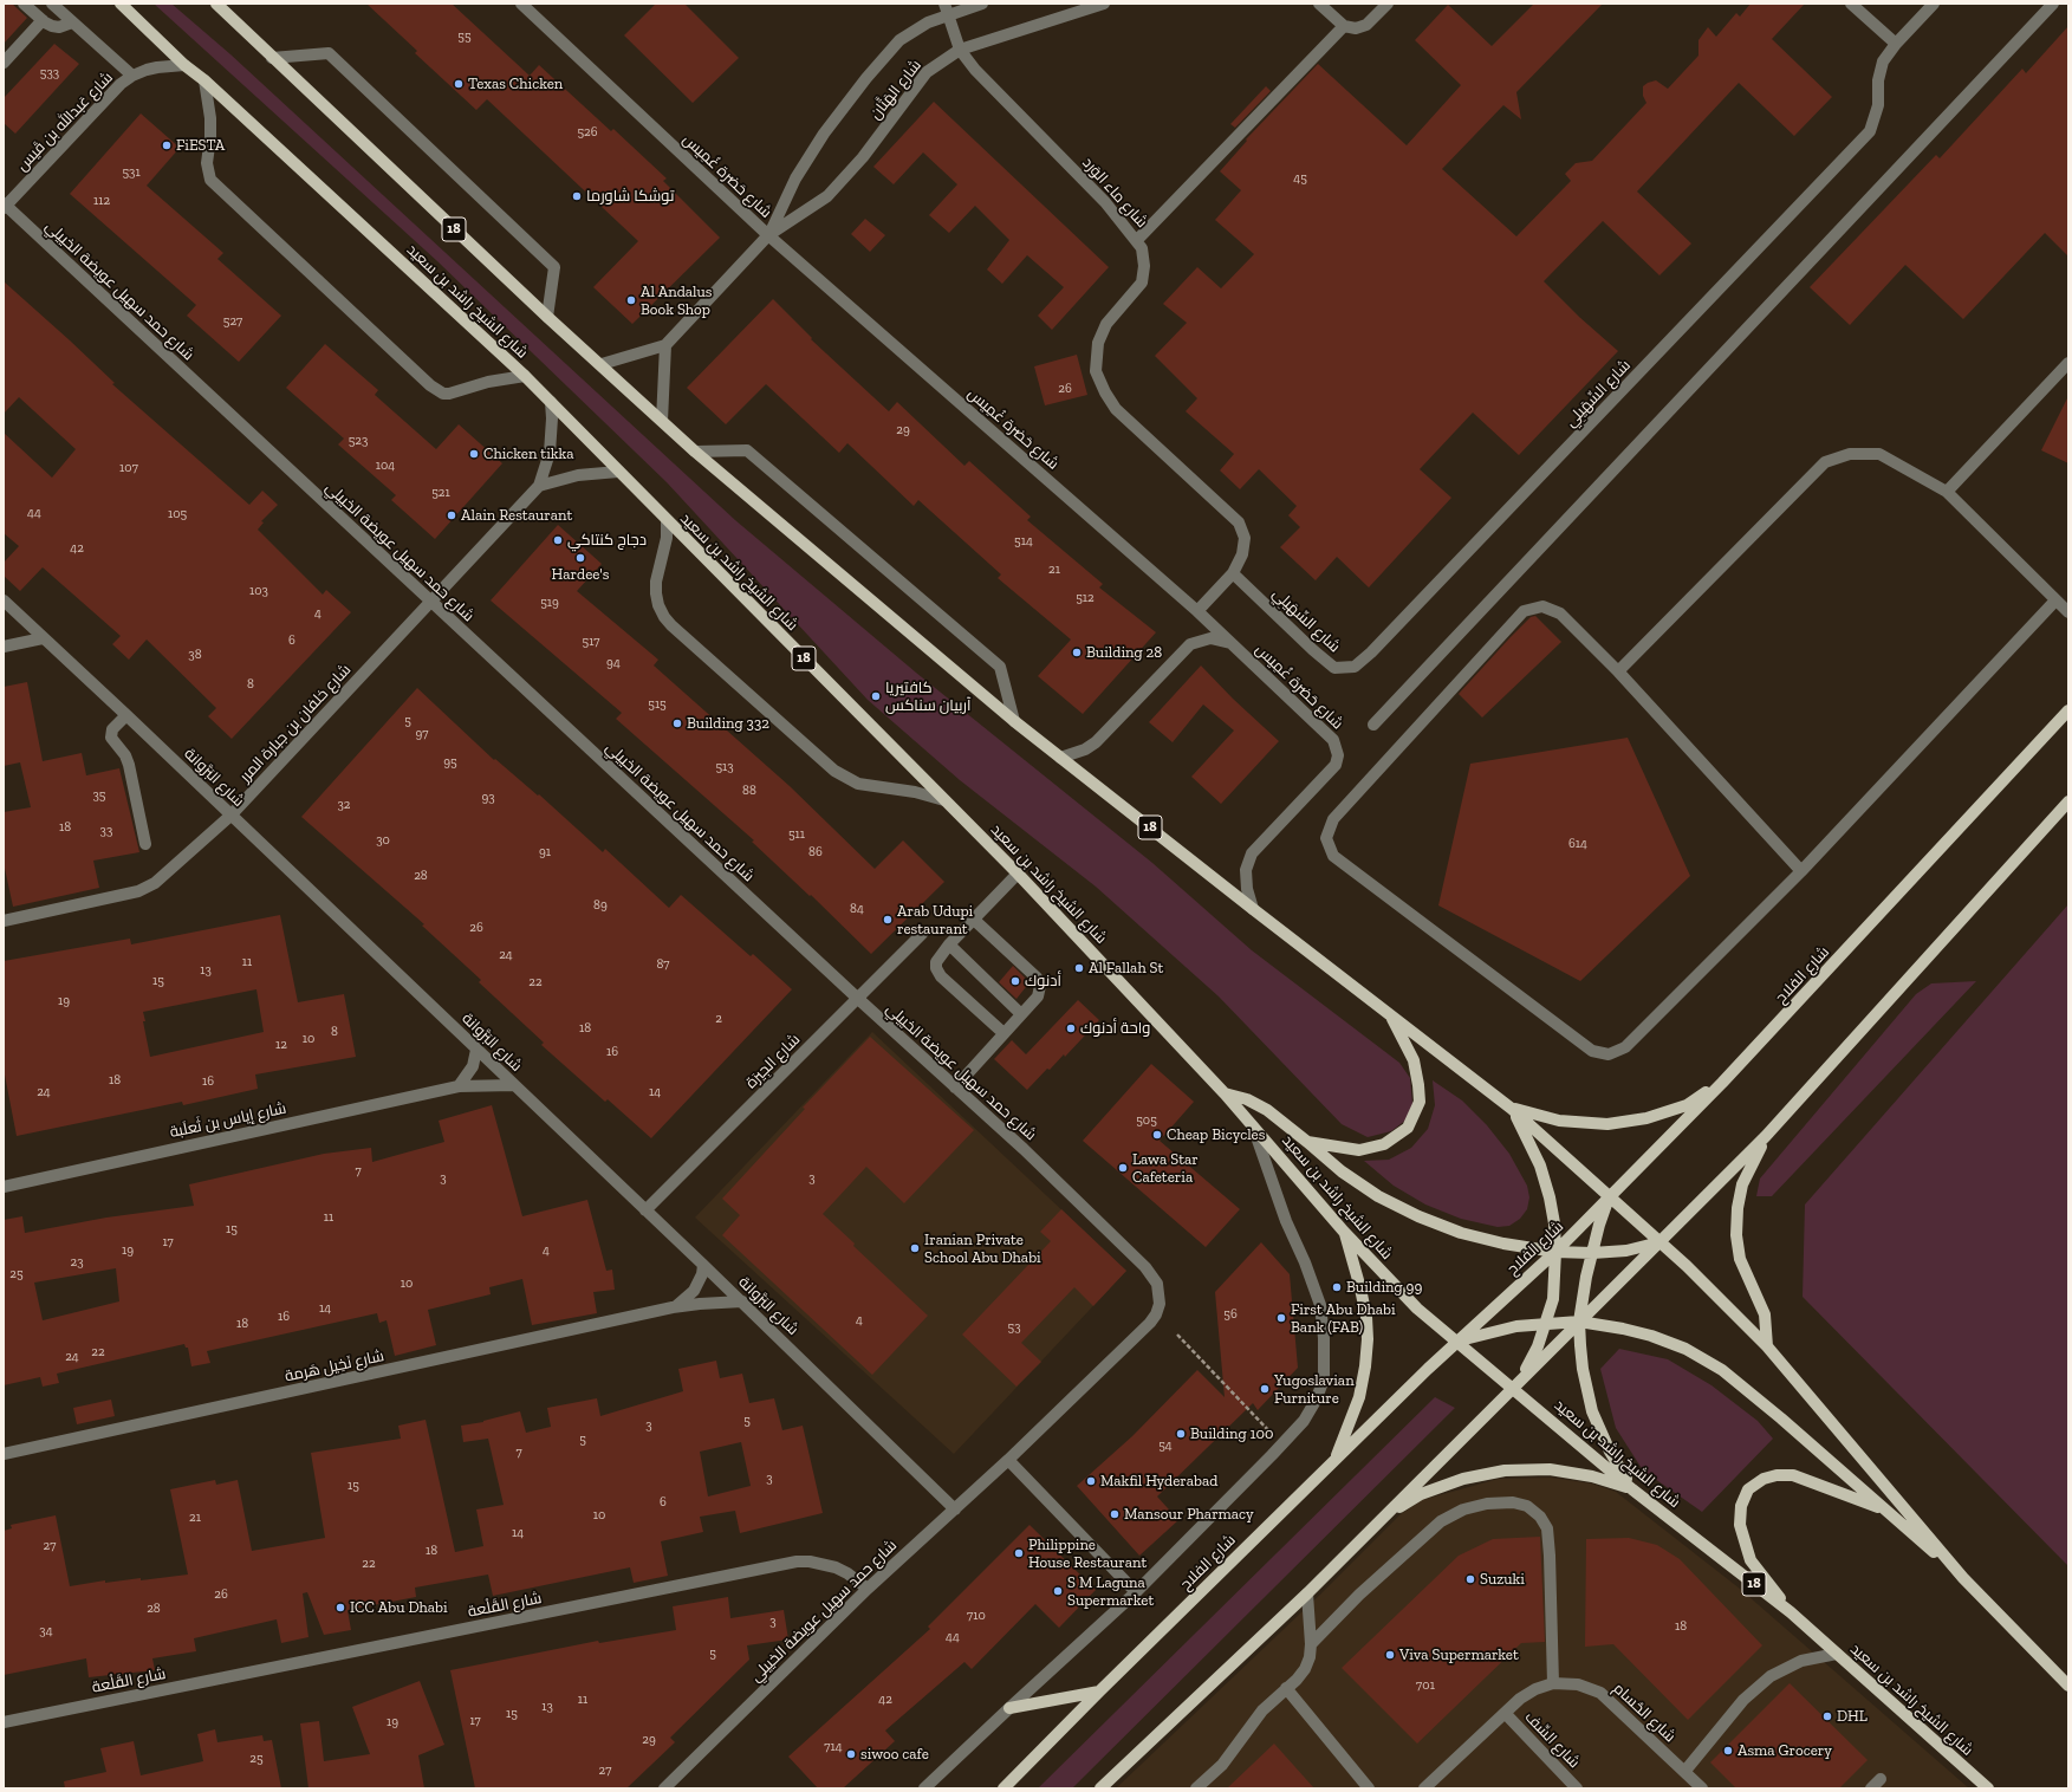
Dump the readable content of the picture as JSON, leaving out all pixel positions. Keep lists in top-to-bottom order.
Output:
{
  "streets": {
    "main road": ["18", "شارع الشيخ راشد بن سعيد", "شارع الفلاح"],
    "street": [
      "شارع الهَتَّان",
      "شارع عَبدالله بن قَيس",
      "شارع حَضرة غُمِيس",
      "شارع ماء الوَرد",
      "شارع حمد سهيل عويضة الخييلي",
      "شارع السِّهَيلِي",
      "شارع خلفان بن جبارة المرر",
      "شارع البَرَّوانة",
      "شارع الجِيرَة",
      "شارع إياس بن ثَعلَبة",
      "شارع نَخِيل هَرمة",
      "شارع القَلْعة",
      "شارع الحُسام",
      "شارع السِّف"
    ]
  },
  "crossings": [
    ["شارع الهَتَّان", "شارع حَضرة غُمِيس"],
    ["شارع الهَتَّان", "شارع ماء الوَرد"],
    ["شارع عَبدالله بن قَيس", "شارع حمد سهيل عويضة الخييلي"],
    ["شارع عَبدالله بن قَيس", "شارع الشيخ راشد بن سعيد"],
    ["شارع حَضرة غُمِيس", "شارع ماء الوَرد"],
    ["شارع حَضرة غُمِيس", "18"],
    ["شارع ماء الوَرد", "شارع السِّهَيلِي"],
    ["18", "شارع الفلاح"],
    ["شارع حمد سهيل عويضة الخييلي", "شارع خلفان بن جبارة المرر"],
    ["شارع حمد سهيل عويضة الخييلي", "شارع البَرَّوانة"],
    ["شارع حمد سهيل عويضة الخييلي", "شارع الجِيرَة"],
    ["شارع حمد سهيل عويضة الخييلي", "شارع القَلْعة"],
    ["شارع الشيخ راشد بن سعيد", "شارع خلفان بن جبارة المرر"],
    ["شارع الشيخ راشد بن سعيد", "شارع الفلاح"],
    ["شارع خلفان بن جبارة المرر", "شارع البَرَّوانة"],
    ["شارع البَرَّوانة", "شارع الجِيرَة"],
    ["شارع البَرَّوانة", "شارع إياس بن ثَعلَبة"],
    ["شارع البَرَّوانة", "شارع نَخِيل هَرمة"],
    ["شارع الحُسام", "شارع السِّف"]
  ],
  "places": [
    "Texas Chicken",
    "FiESTA",
    "توشكا شاورما",
    "Al Andalus Book Shop",
    "Chicken tikka",
    "Alain Restaurant",
    "دجاج كنتاكي",
    "Hardee's",
    "Building 28",
    "كافتيريا آربيان سناكس",
    "Building 332",
    "Arab Udupi restaurant",
    "Al Fallah St",
    "أدنوك",
    "واحة أدنوك",
    "Cheap Bicycles",
    "Lawa Star Cafeteria",
    "Iranian Private School Abu Dhabi",
    "Building 99",
    "First Abu Dhabi Bank (FAB)",
    "Yugoslavian Furniture",
    "Building 100",
    "Makfil Hyderabad",
    "Mansour Pharmacy",
    "Philippine House Restaurant",
    "Suzuki",
    "S M Laguna Supermarket",
    "ICC Abu Dhabi",
    "Viva Supermarket",
    "DHL",
    "Asma Grocery",
    "siwoo cafe"
  ],
  "house_numbers": [
    "55",
    "533",
    "526",
    "531",
    "45",
    "112",
    "527",
    "26",
    "29",
    "523",
    "104",
    "107",
    "521",
    "44",
    "105",
    "514",
    "42",
    "21",
    "103",
    "512",
    "519",
    "4",
    "6",
    "517",
    "38",
    "94",
    "8",
    "515",
    "5",
    "97",
    "95",
    "513",
    "88",
    "35",
    "93",
    "32",
    "18",
    "33",
    "511",
    "30",
    "614",
    "91",
    "86",
    "28",
    "89",
    "84",
    "26",
    "24",
    "11",
    "87",
    "13",
    "15",
    "22",
    "19",
    "2",
    "18",
    "8",
    "10",
    "12",
    "16",
    "18",
    "16",
    "24",
    "14",
    "505",
    "7",
    "3",
    "3",
    "11",
    "15",
    "17",
    "19",
    "4",
    "23",
    "25",
    "10",
    "14",
    "56",
    "16",
    "4",
    "18",
    "53",
    "22",
    "24",
    "5",
    "3",
    "5",
    "54",
    "7",
    "3",
    "15",
    "6",
    "10",
    "21",
    "14",
    "27",
    "18",
    "22",
    "26",
    "28",
    "710",
    "3",
    "18",
    "34",
    "44",
    "5",
    "701",
    "11",
    "42",
    "13",
    "15",
    "17",
    "19",
    "29",
    "714",
    "25",
    "27"
  ]
}
